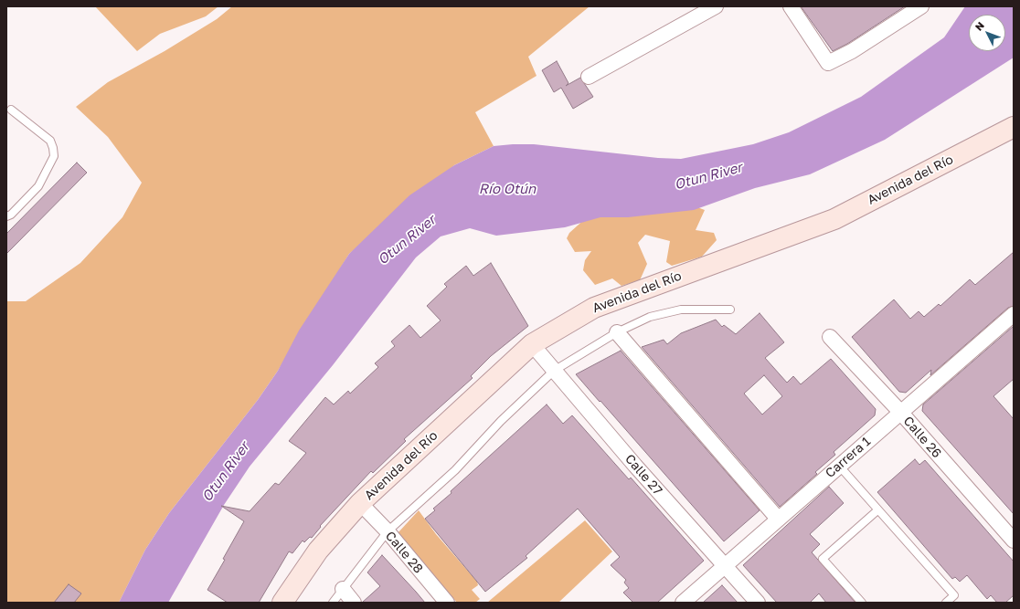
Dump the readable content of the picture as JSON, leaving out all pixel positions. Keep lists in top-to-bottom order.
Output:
{
  "streets": {
    "main road": ["Avenida del Río"],
    "street": [
      "Calle 26",
      "Carrera 1",
      "Calle 27",
      "Calle 28"
    ]
  },
  "crossings": [
    ["Avenida del Río", "Calle 27"],
    ["Avenida del Río", "Calle 28"],
    ["Calle 26", "Carrera 1"],
    ["Carrera 1", "Calle 27"]
  ],
  "water": ["Otun River", "Río Otún"],
  "north": "top left"
}
